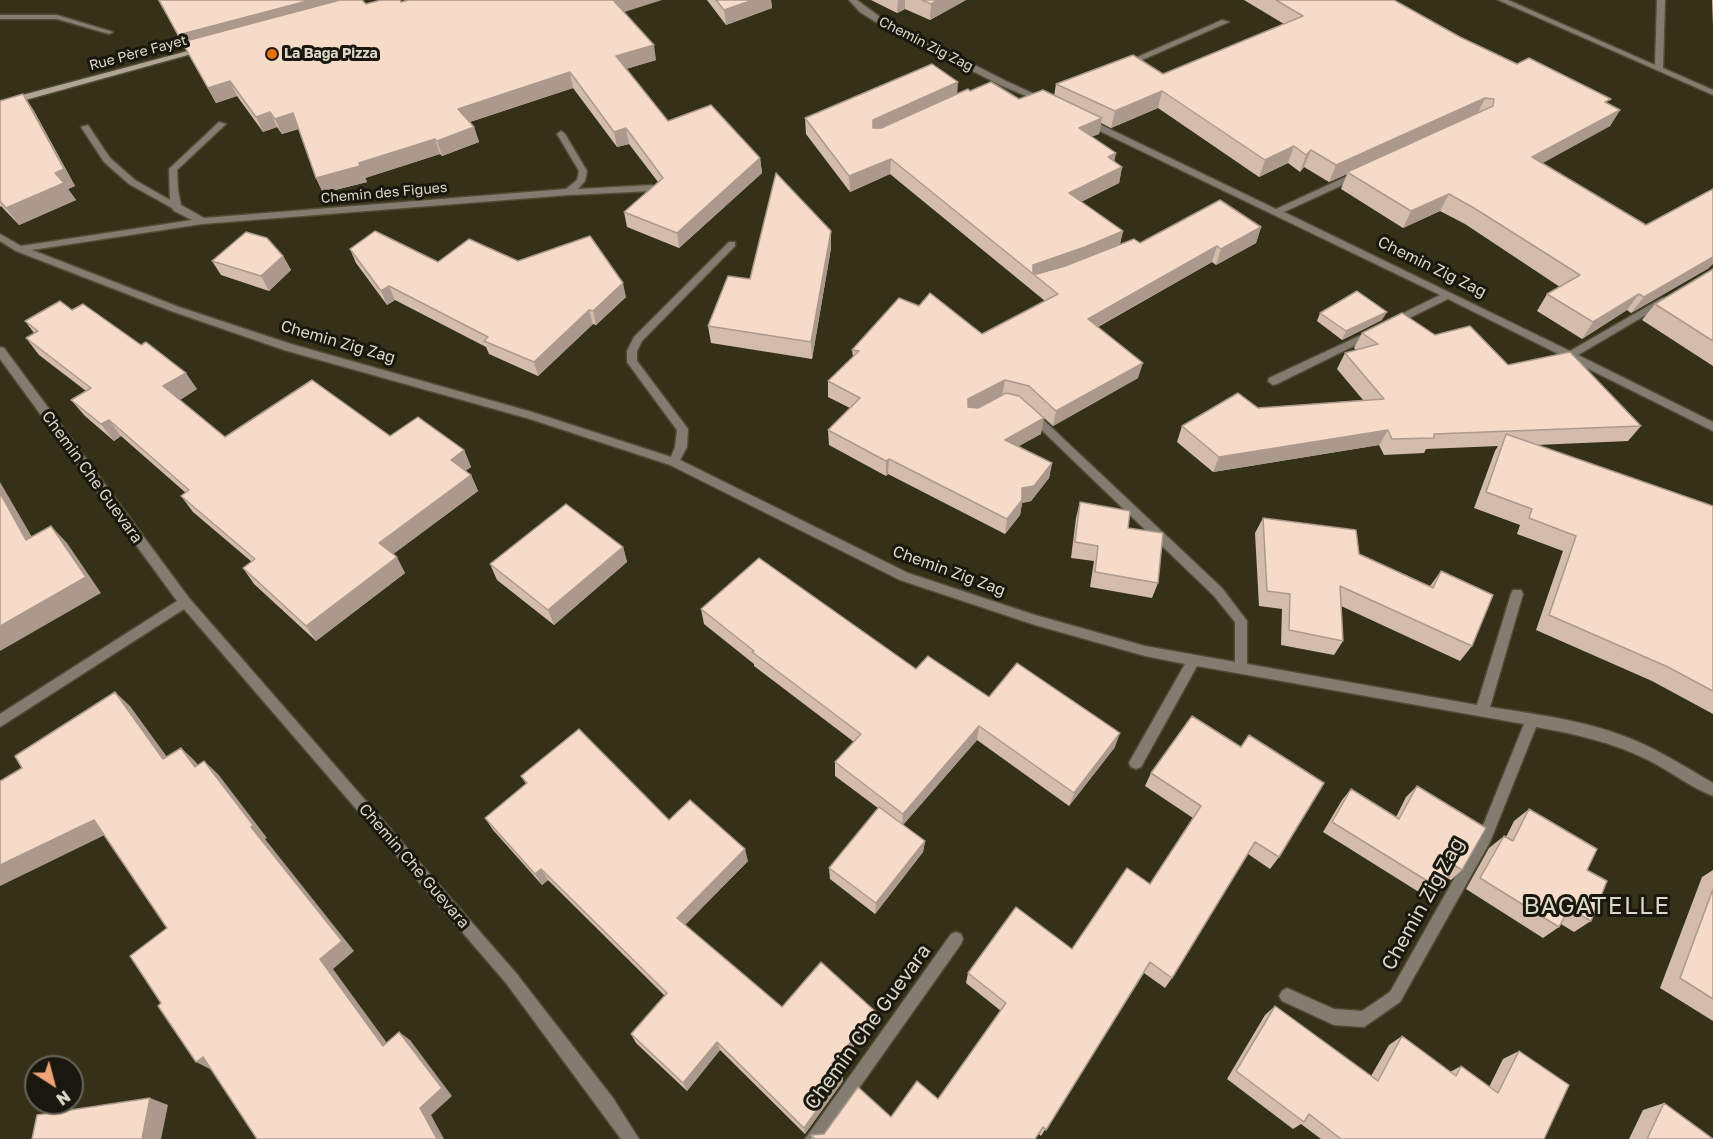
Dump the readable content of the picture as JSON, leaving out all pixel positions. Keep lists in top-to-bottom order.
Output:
{
  "streets": {
    "main road": ["Rue Père Fayet"],
    "street": ["Chemin Zig Zag", "Chemin des Figues", "Chemin Che Guevara"]
  },
  "crossings": [
    ["Chemin Zig Zag", "Chemin des Figues"]
  ],
  "districts": ["BAGATELLE"],
  "places": ["La Baga Pizza"],
  "north": "bottom right"
}
